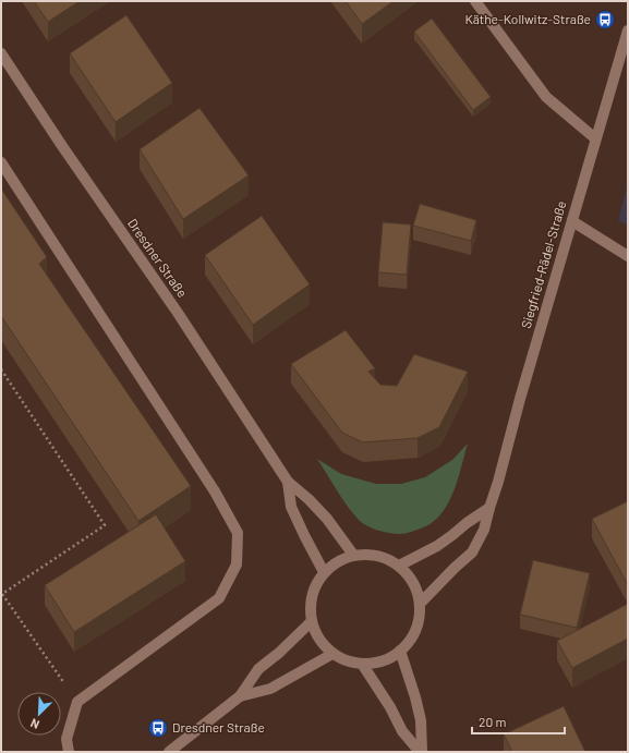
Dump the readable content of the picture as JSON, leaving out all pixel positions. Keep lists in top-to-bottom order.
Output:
{
  "streets": {
    "street": ["Dresdner Straße", "Siegfried-Rädel-Straße"]
  },
  "crossings": [
    ["Dresdner Straße", "Siegfried-Rädel-Straße"]
  ],
  "places": {
    "bus stop": ["Käthe-Kollwitz-Straße", "Dresdner Straße"]
  },
  "scale_bar": "20 m",
  "north": "bottom left"
}
